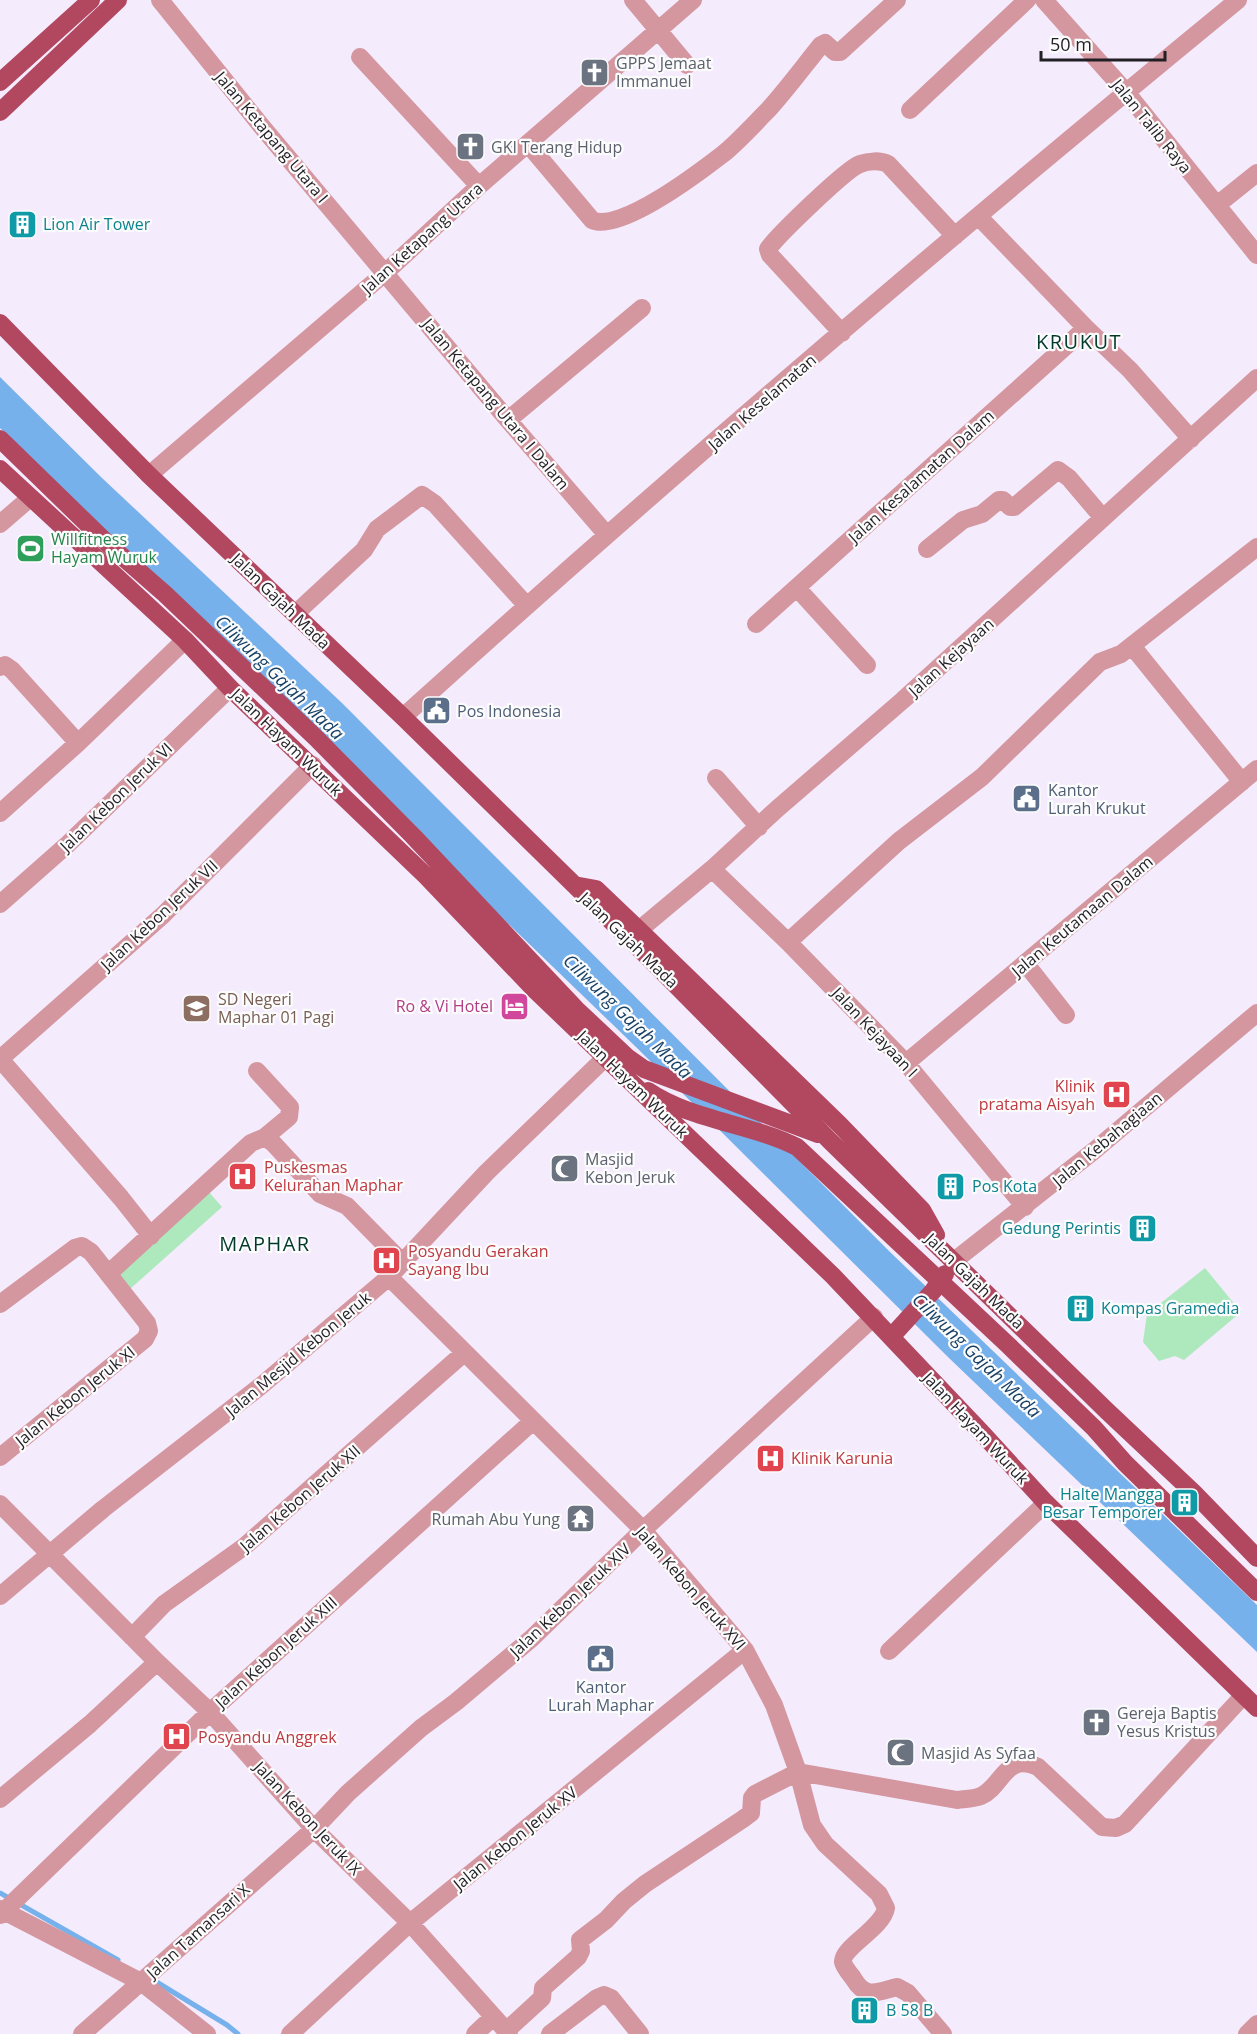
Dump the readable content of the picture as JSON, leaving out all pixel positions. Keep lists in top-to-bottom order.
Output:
{
  "streets": {
    "main road": ["Jalan Gajah Mada", "Jalan Hayam Wuruk"],
    "street": [
      "Jalan Talib Raya",
      "Jalan Ketapang Utara I",
      "Jalan Ketapang Utara",
      "Jalan Keselamatan",
      "Jalan Ketapang Utara I Dalam",
      "Jalan Kesalamatan Dalam",
      "Jalan Kejayaan",
      "Jalan Kebon Jeruk VI",
      "Jalan Kebon Jeruk VII",
      "Jalan Keutamaan Dalam",
      "Jalan Kejayaan I",
      "Jalan Kebahagiaan",
      "Jalan Mesjid Kebon Jeruk",
      "Jalan Kebon Jeruk XI",
      "Jalan Kebon Jeruk XII",
      "Jalan Kebon Jeruk XVI",
      "Jalan Kebon Jeruk XIV",
      "Jalan Kebon Jeruk XIII",
      "Jalan Kebon Jeruk IX",
      "Jalan Kebon Jeruk XV",
      "Jalan Tamansari X"
    ]
  },
  "crossings": [
    ["Jalan Talib Raya", "Jalan Keselamatan"],
    ["Jalan Ketapang Utara I", "Jalan Ketapang Utara"],
    ["Jalan Ketapang Utara I", "Jalan Ketapang Utara I Dalam"],
    ["Jalan Ketapang Utara", "Jalan Ketapang Utara I Dalam"],
    ["Jalan Ketapang Utara", "Jalan Gajah Mada"],
    ["Jalan Keselamatan", "Jalan Ketapang Utara I Dalam"],
    ["Jalan Keselamatan", "Jalan Gajah Mada"],
    ["Jalan Gajah Mada", "Jalan Hayam Wuruk"],
    ["Jalan Gajah Mada", "Jalan Kebahagiaan"],
    ["Jalan Kejayaan", "Jalan Kejayaan I"],
    ["Jalan Hayam Wuruk", "Jalan Kebon Jeruk VI"],
    ["Jalan Hayam Wuruk", "Jalan Kebon Jeruk VII"],
    ["Jalan Hayam Wuruk", "Jalan Mesjid Kebon Jeruk"],
    ["Jalan Hayam Wuruk", "Jalan Kebon Jeruk XIV"],
    ["Jalan Keutamaan Dalam", "Jalan Kejayaan I"],
    ["Jalan Kejayaan I", "Jalan Kebahagiaan"],
    ["Jalan Mesjid Kebon Jeruk", "Jalan Kebon Jeruk XVI"],
    ["Jalan Mesjid Kebon Jeruk", "Jalan Kebon Jeruk IX"],
    ["Jalan Kebon Jeruk XII", "Jalan Kebon Jeruk XVI"],
    ["Jalan Kebon Jeruk XII", "Jalan Kebon Jeruk IX"],
    ["Jalan Kebon Jeruk XVI", "Jalan Kebon Jeruk XIV"],
    ["Jalan Kebon Jeruk XVI", "Jalan Kebon Jeruk XIII"],
    ["Jalan Kebon Jeruk XVI", "Jalan Kebon Jeruk XV"],
    ["Jalan Kebon Jeruk XIV", "Jalan Kebon Jeruk IX"],
    ["Jalan Kebon Jeruk XIV", "Jalan Tamansari X"],
    ["Jalan Kebon Jeruk XIII", "Jalan Kebon Jeruk IX"],
    ["Jalan Kebon Jeruk IX", "Jalan Kebon Jeruk XV"],
    ["Jalan Kebon Jeruk IX", "Jalan Tamansari X"]
  ],
  "districts": ["KRUKUT", "MAPHAR"],
  "water": ["Ciliwung Gajah Mada"],
  "places": {
    "church": ["GPPS Jemaat Immanuel", "GKI Terang Hidup", "Gereja Baptis Yesus Kristus"],
    "building": [
      "Lion Air Tower",
      "Pos Kota",
      "Gedung Perintis",
      "Kompas Gramedia",
      "Halte Mangga Besar Temporer",
      "B 58 B"
    ],
    "sports": ["Willfitness Hayam Wuruk"],
    "public building": ["Pos Indonesia", "Kantor Lurah Krukut", "Kantor Lurah Maphar"],
    "hotel": ["Ro & Vi Hotel"],
    "school or university": ["SD Negeri Maphar 01 Pagi"],
    "hospital": [
      "Klinik pratama Aisyah",
      "Puskesmas Kelurahan Maphar",
      "Posyandu Gerakan Sayang Ibu",
      "Klinik Karunia",
      "Posyandu Anggrek"
    ],
    "mosque": ["Masjid Kebon Jeruk", "Masjid As Syfaa"],
    "temple": ["Rumah Abu Yung"]
  },
  "scale_bar": "50 m"
}
